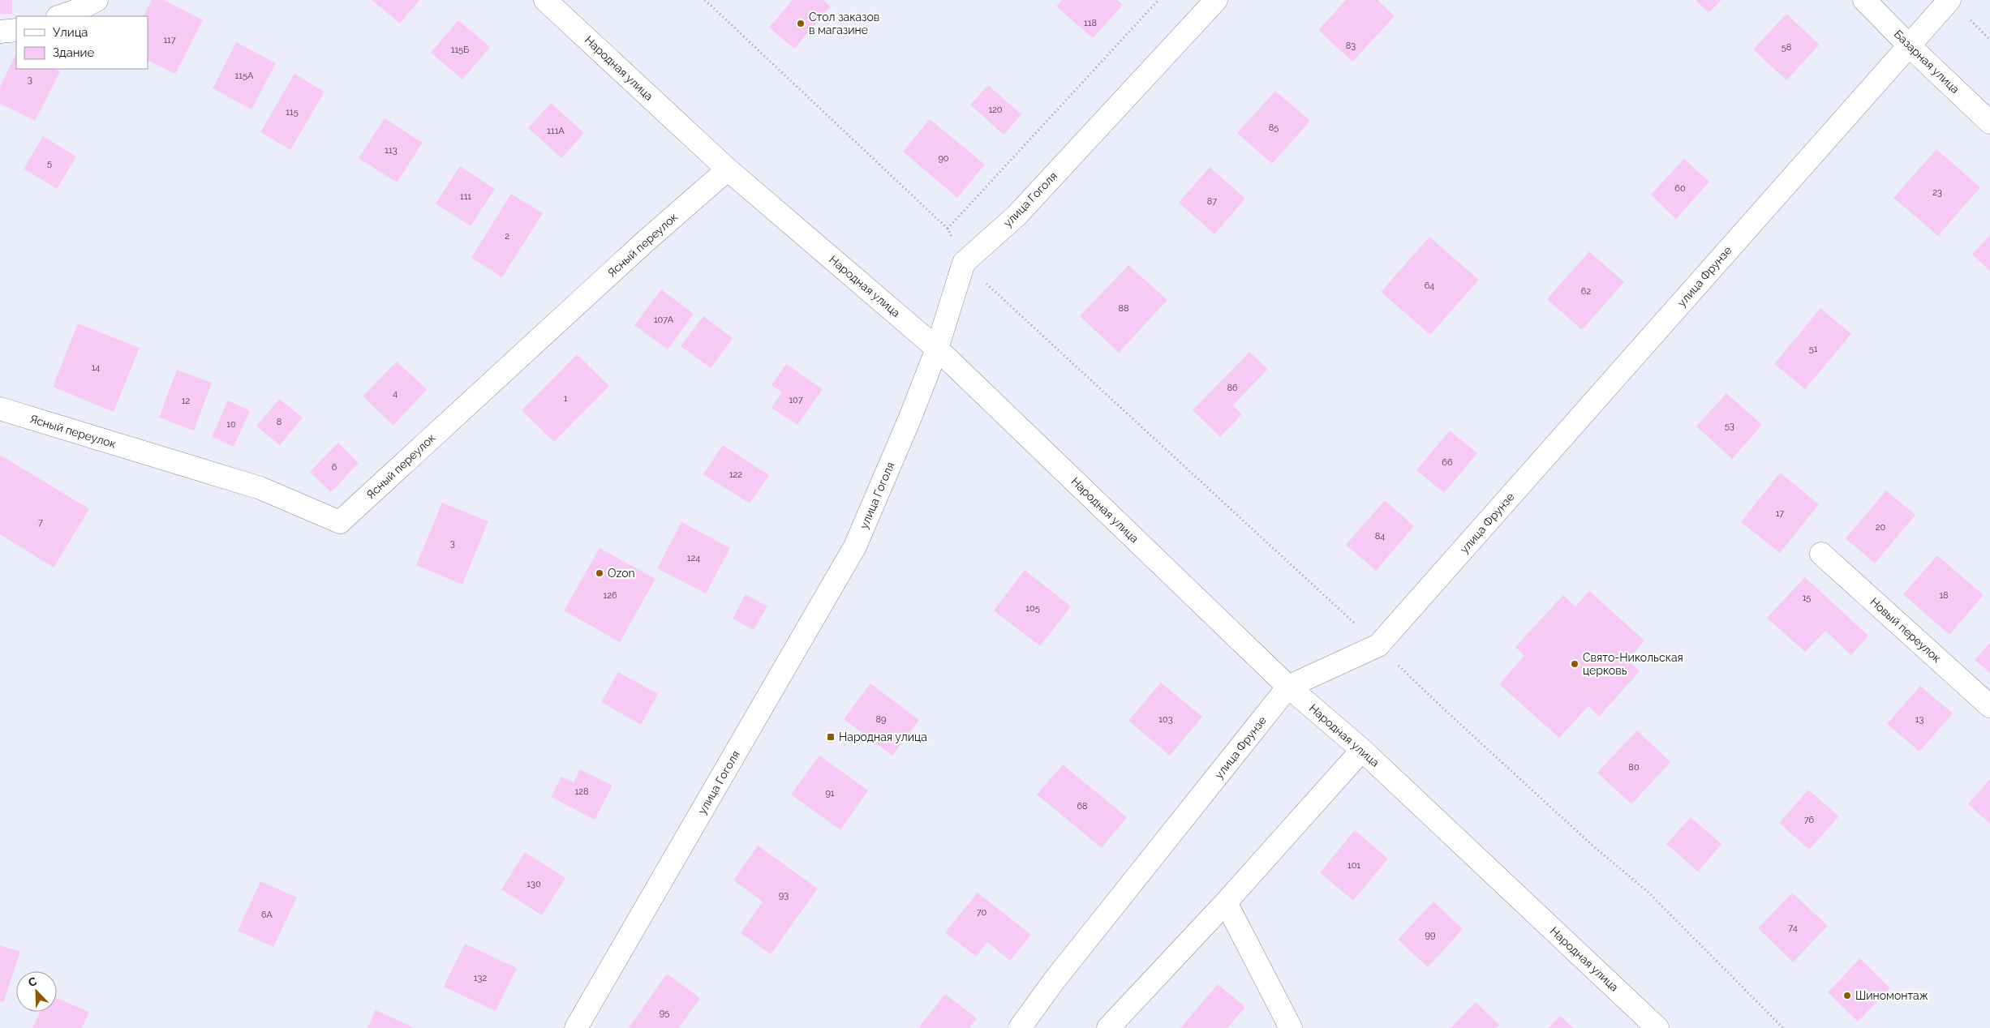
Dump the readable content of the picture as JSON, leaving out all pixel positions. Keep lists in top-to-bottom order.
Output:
{
  "streets": {
    "street": [
      "Базарная улица",
      "Народная улица",
      "улица Гоголя",
      "Ясный переулок",
      "улица Фрунзе",
      "Новый переулок"
    ]
  },
  "crossings": [
    ["Базарная улица", "улица Фрунзе"],
    ["Народная улица", "улица Гоголя"],
    ["Народная улица", "Ясный переулок"],
    ["Народная улица", "улица Фрунзе"]
  ],
  "places": {
    "other": [
      "Стол заказов в магазине",
      "Ozon",
      "Свято-Никольская церковь",
      "Шиномонтаж"
    ],
    "transit": ["Народная улица"]
  },
  "house_numbers": [
    "118",
    "117",
    "83",
    "58",
    "115Б",
    "115А",
    "3",
    "120",
    "115",
    "85",
    "111А",
    "113",
    "90",
    "5",
    "60",
    "23",
    "111",
    "87",
    "2",
    "64",
    "62",
    "88",
    "107А",
    "51",
    "14",
    "86",
    "4",
    "1",
    "107",
    "12",
    "8",
    "10",
    "53",
    "66",
    "6",
    "122",
    "17",
    "7",
    "20",
    "84",
    "3",
    "124",
    "126",
    "18",
    "15",
    "105",
    "89",
    "103",
    "13",
    "80",
    "128",
    "91",
    "68",
    "76",
    "101",
    "130",
    "93",
    "70",
    "6А",
    "74",
    "99",
    "132",
    "95"
  ],
  "legend": ["Улица", "Здание"],
  "north": "top left"
}
